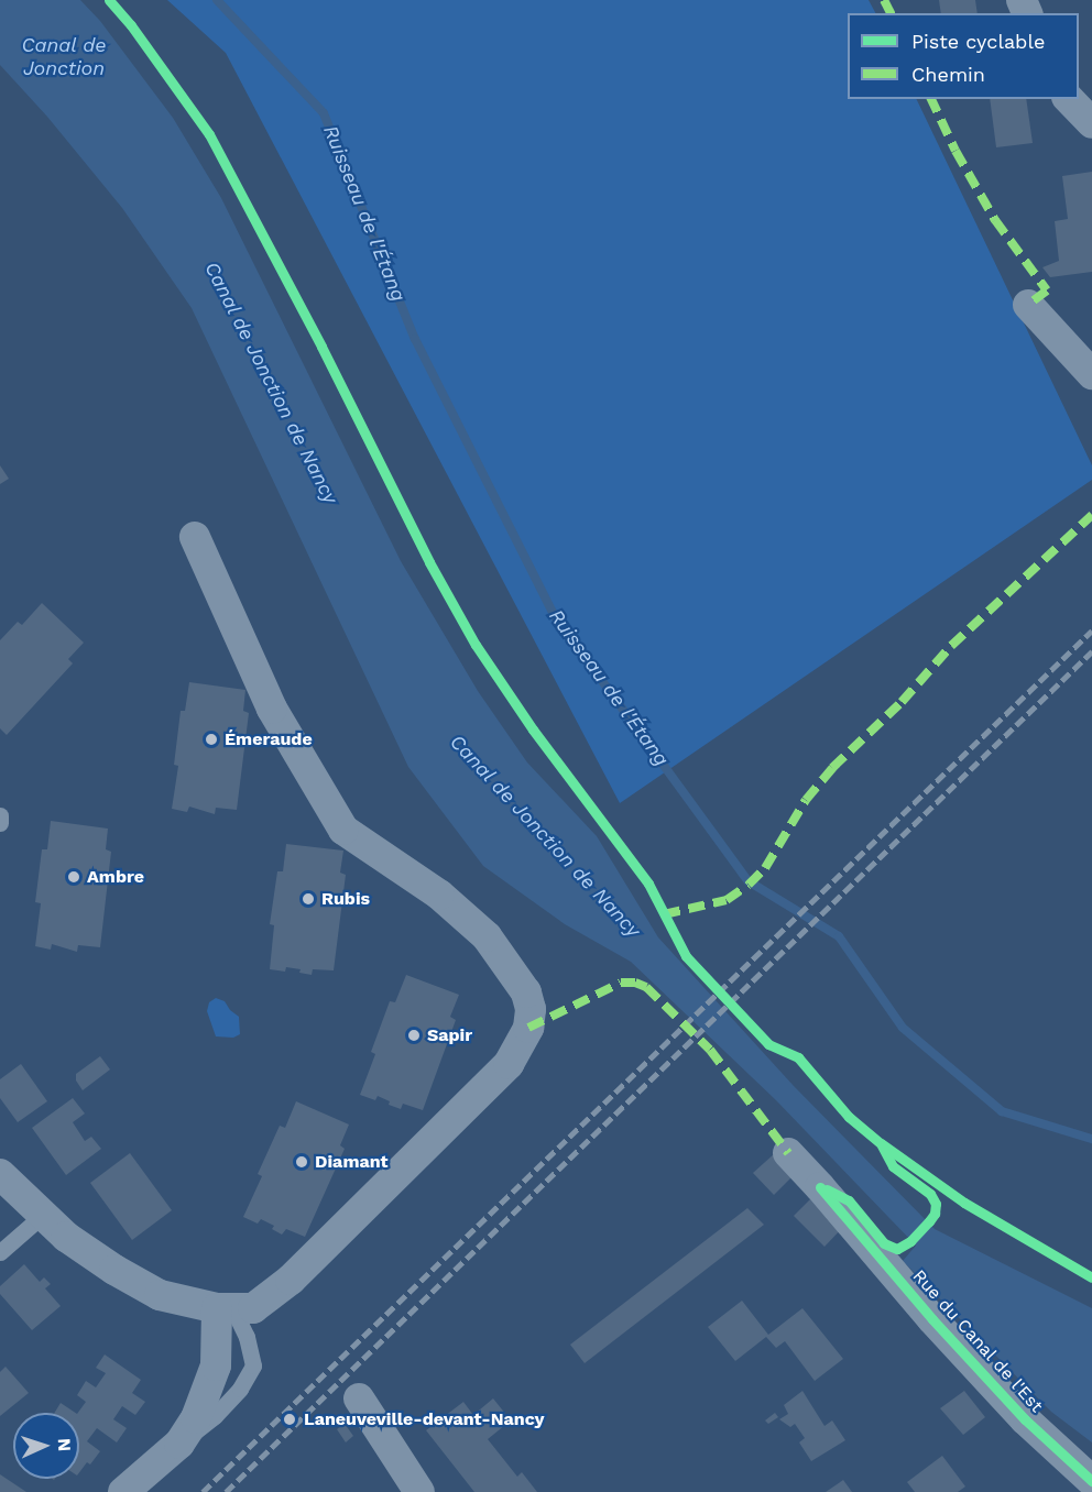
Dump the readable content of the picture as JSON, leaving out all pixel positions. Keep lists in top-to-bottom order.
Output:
{
  "streets": {
    "street": ["Rue du Canal de l'Est"]
  },
  "water": ["Canal de Jonction", "Ruisseau de l'Étang", "Canal de Jonction de Nancy"],
  "places": [
    "Émeraude",
    "Ambre",
    "Rubis",
    "Sapir",
    "Diamant",
    "Laneuveville-devant-Nancy"
  ],
  "legend": ["Piste cyclable", "Chemin"],
  "north": "right"
}
